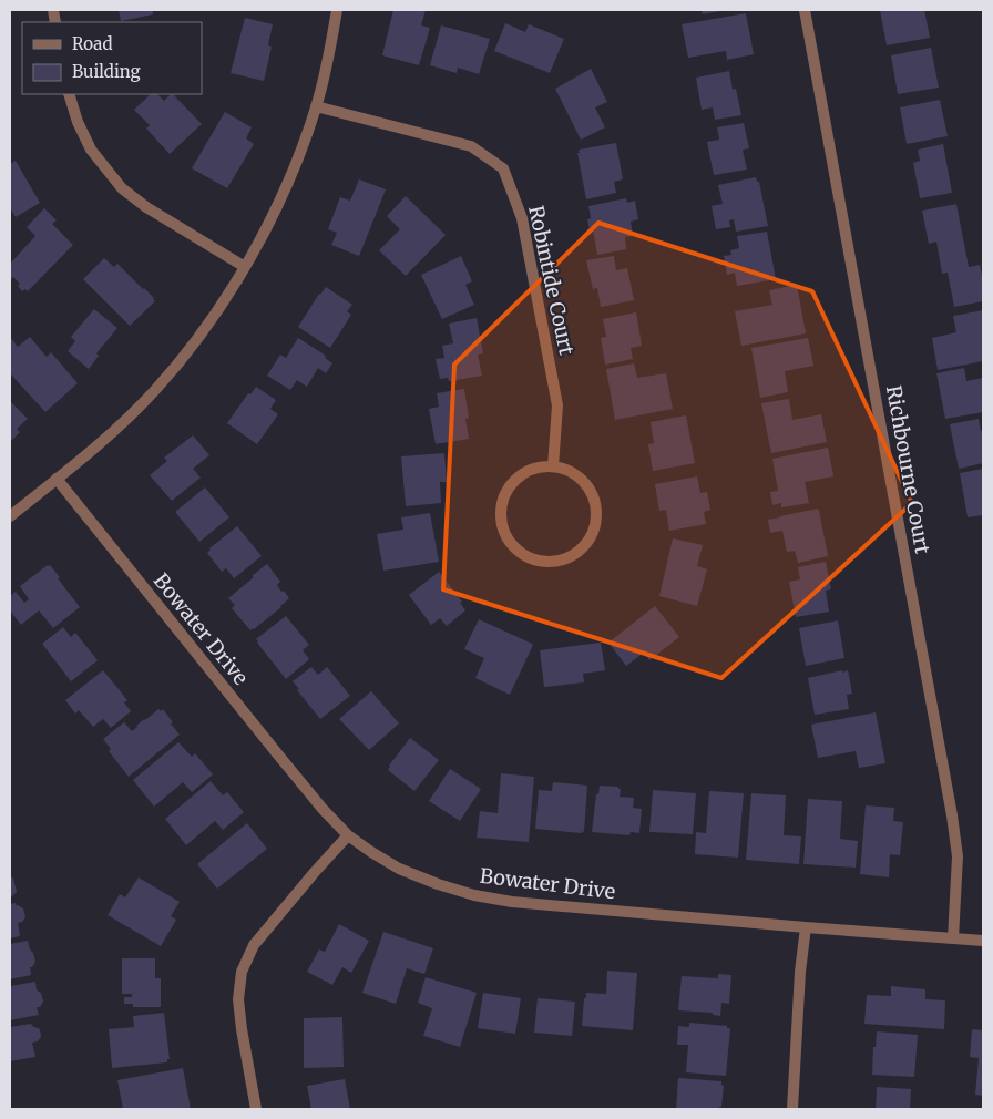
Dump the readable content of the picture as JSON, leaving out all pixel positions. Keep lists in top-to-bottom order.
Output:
{
  "streets": {
    "street": ["Robintide Court", "Richbourne Court", "Bowater Drive"]
  },
  "crossings": [
    ["Richbourne Court", "Bowater Drive"]
  ],
  "legend": ["Road", "Building"]
}
